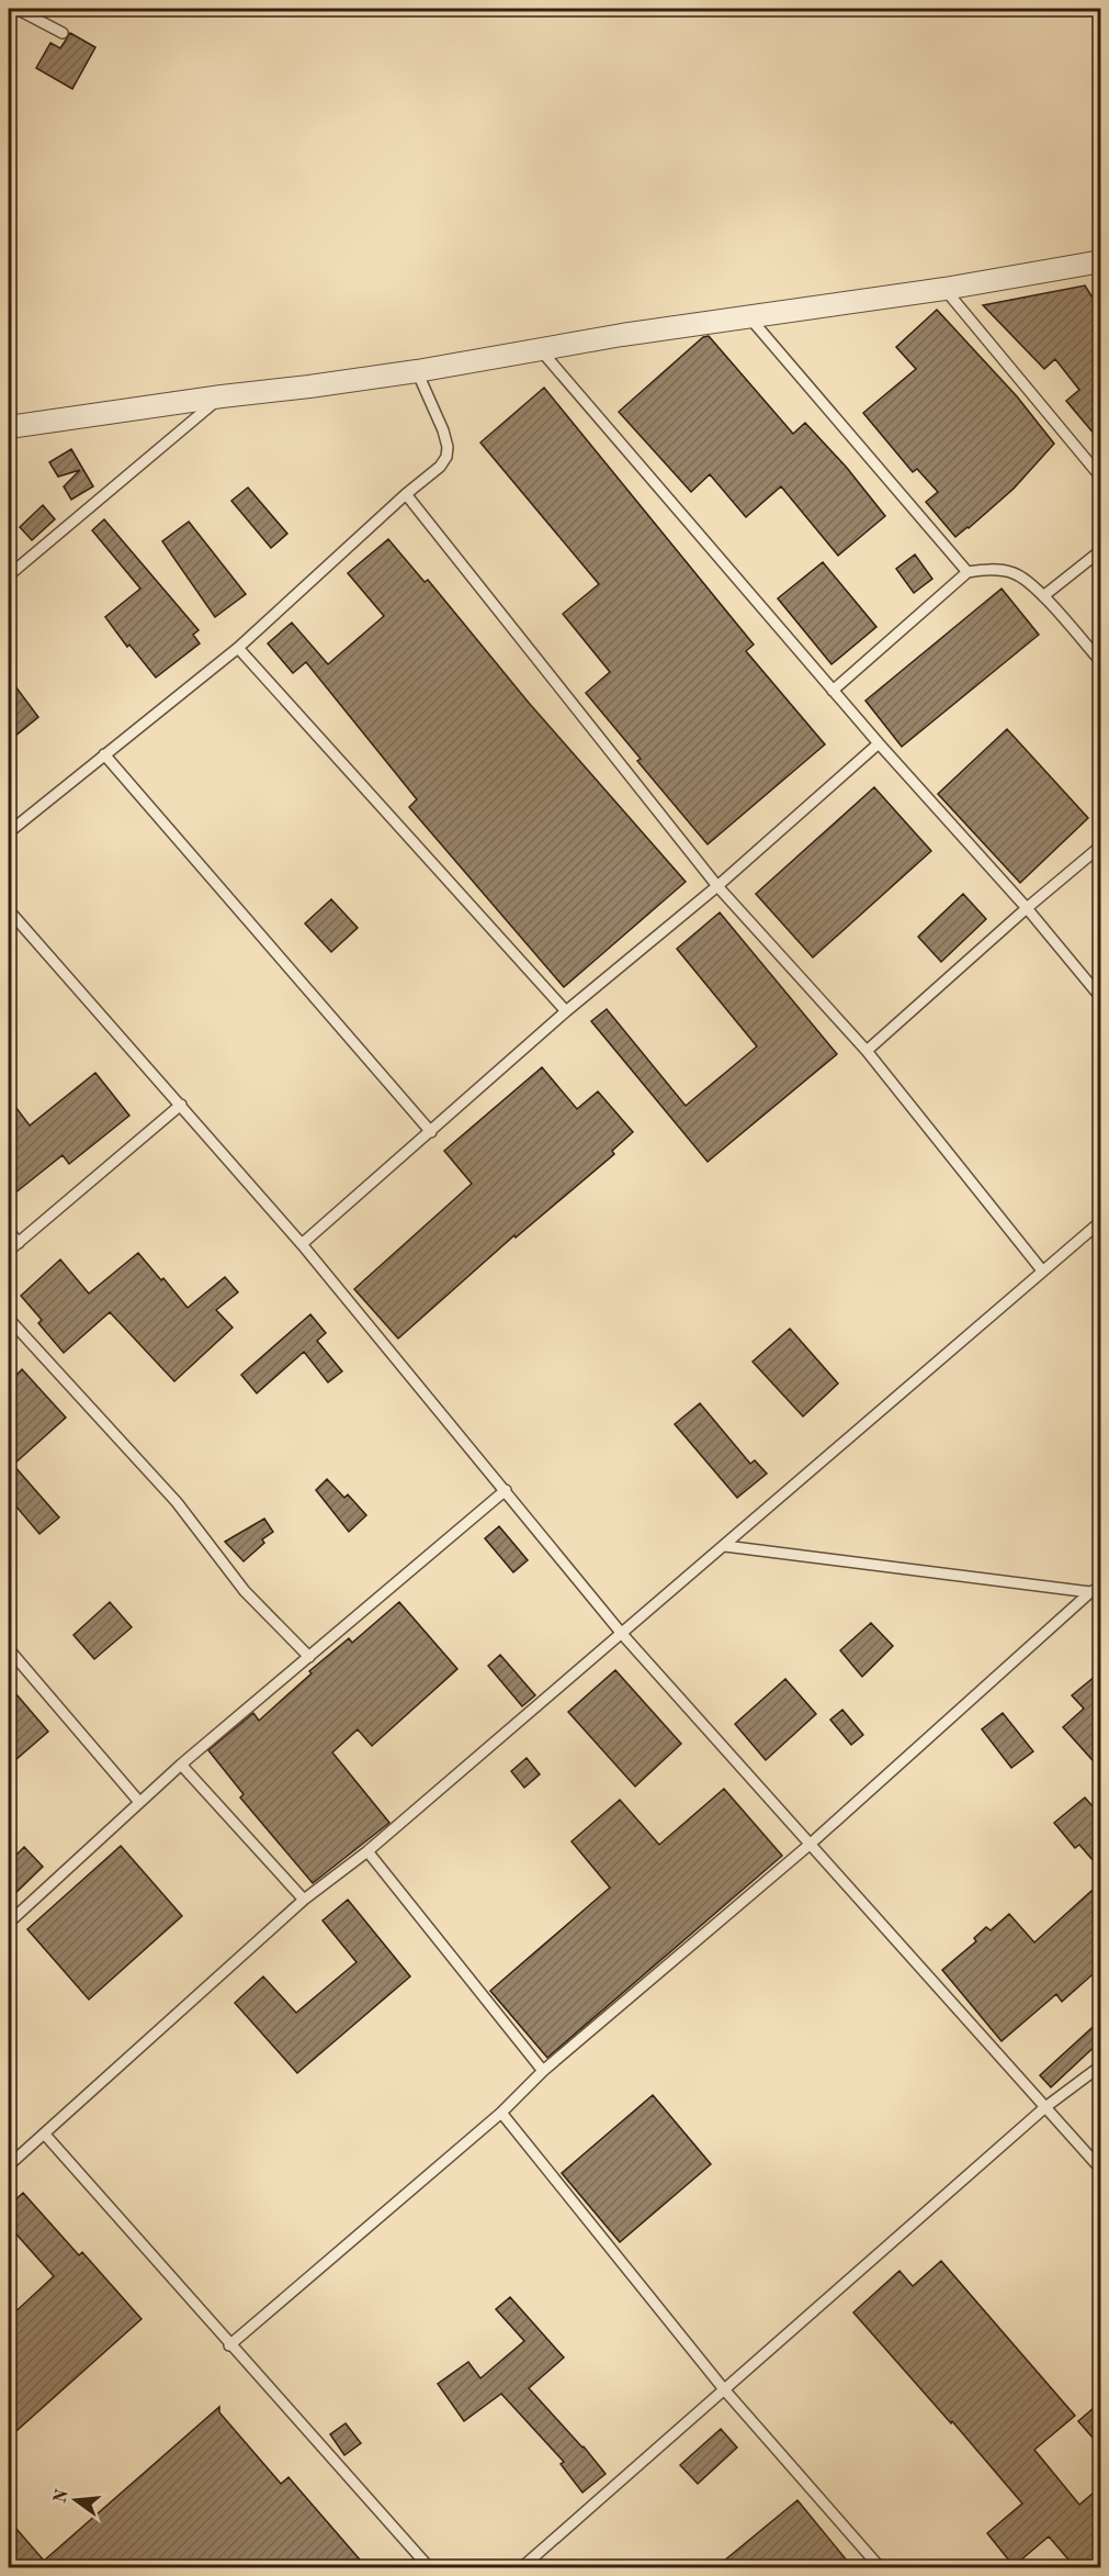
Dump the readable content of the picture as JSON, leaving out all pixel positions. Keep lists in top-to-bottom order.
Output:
{
  "north": "left"
}
